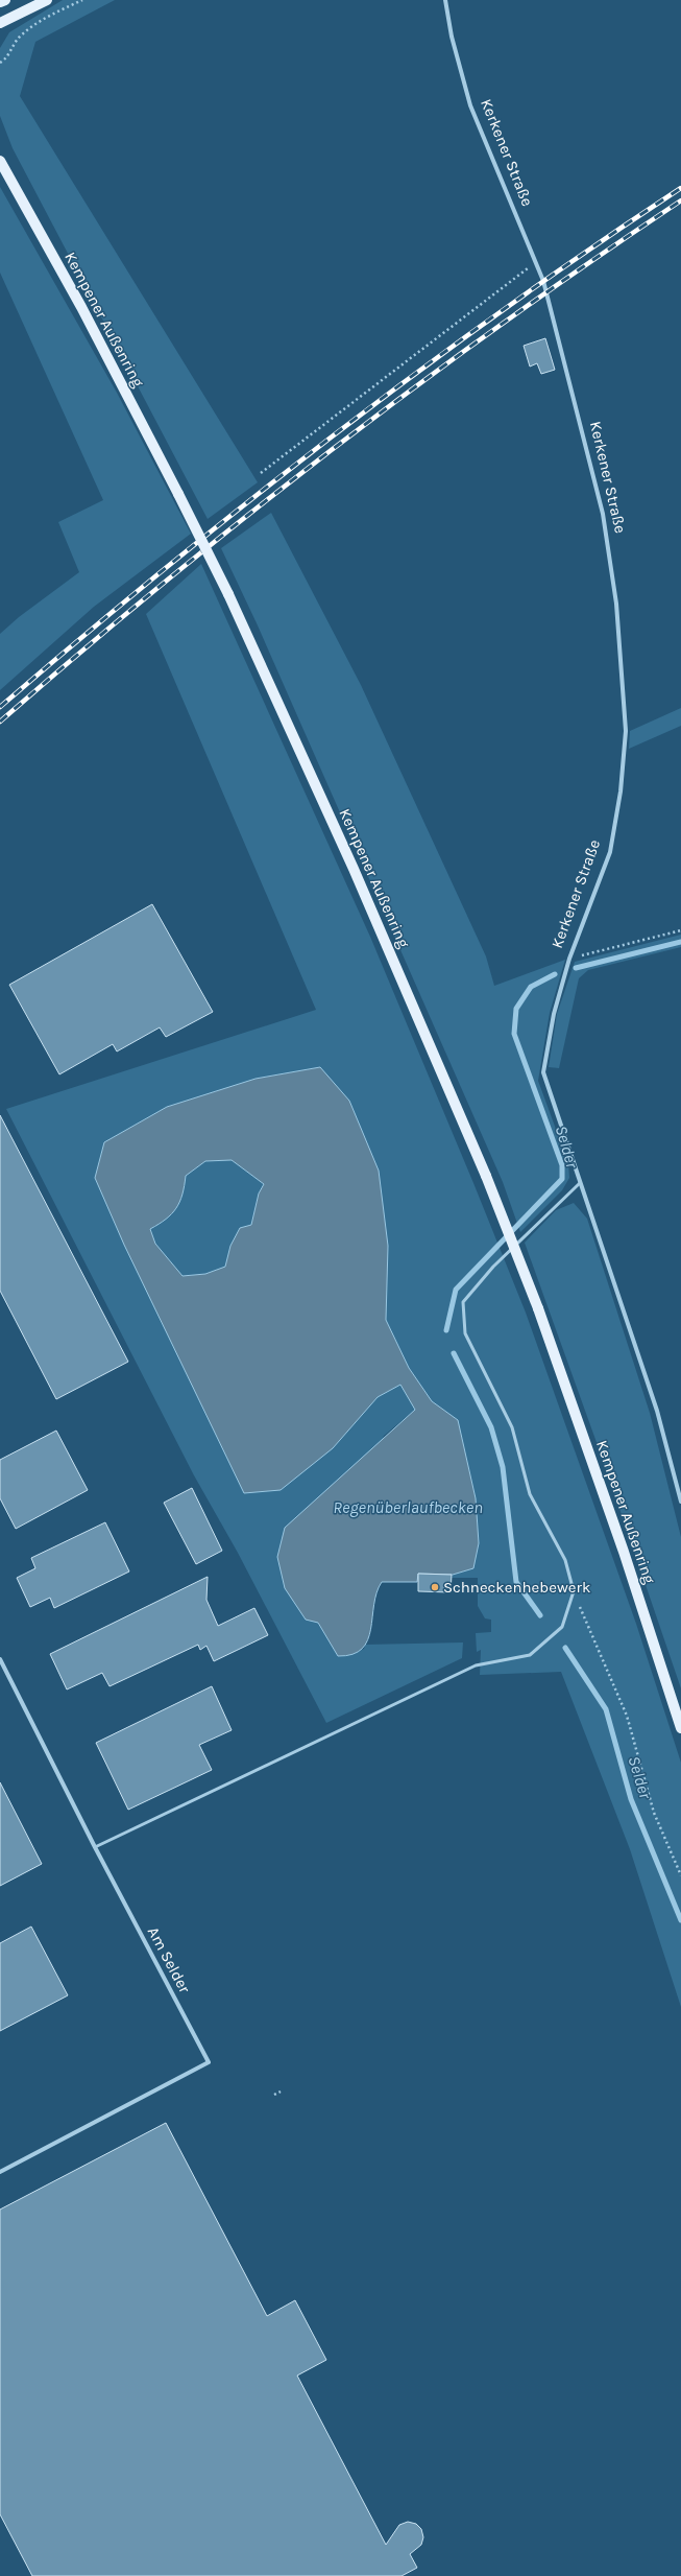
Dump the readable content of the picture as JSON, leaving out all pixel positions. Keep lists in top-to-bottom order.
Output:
{
  "streets": {
    "main road": ["Kempener Außenring"],
    "street": ["Kerkener Straße", "Am Selder"]
  },
  "water": ["Selder", "Regenüberlaufbecken"],
  "places": ["Schneckenhebewerk"]
}
